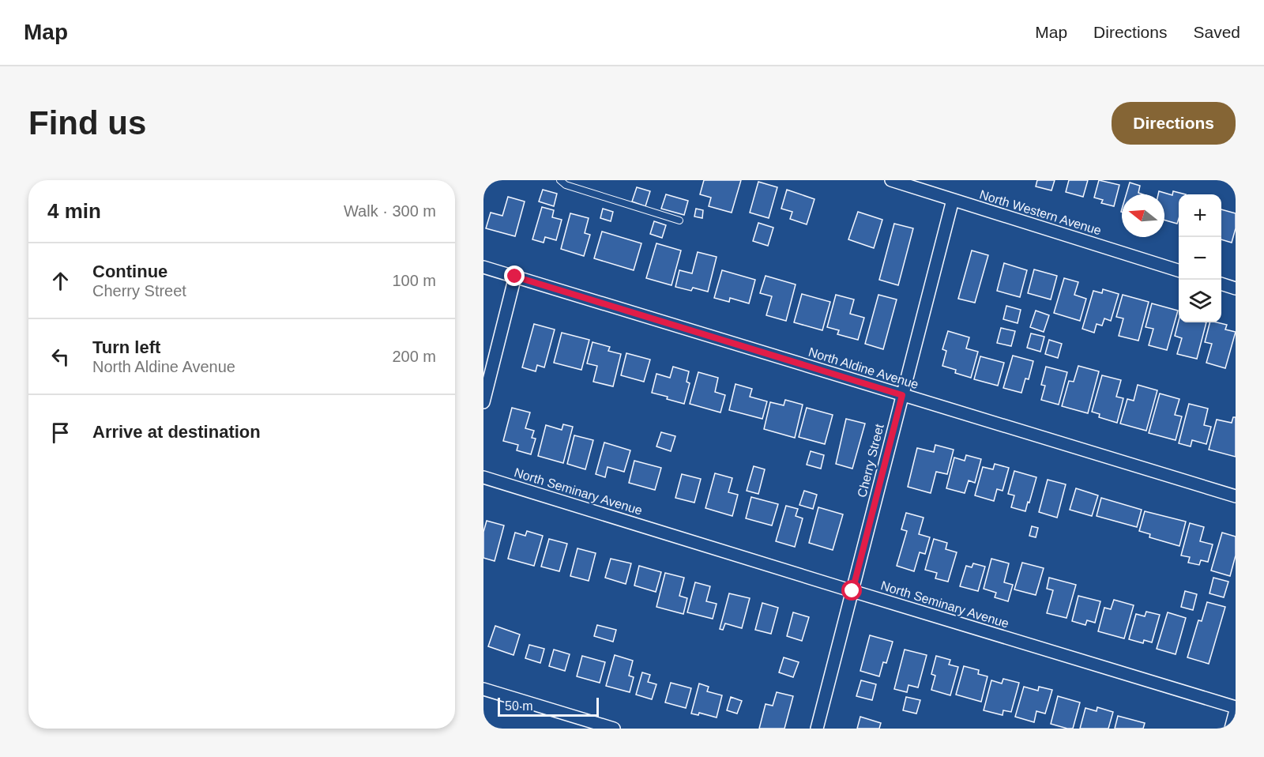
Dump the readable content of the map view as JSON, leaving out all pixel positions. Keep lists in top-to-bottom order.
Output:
{
  "streets": {
    "street": [
      "North Western Avenue",
      "North Aldine Avenue",
      "Cherry Street",
      "North Seminary Avenue"
    ]
  },
  "crossings": [
    ["North Western Avenue", "Cherry Street"],
    ["North Aldine Avenue", "Cherry Street"],
    ["Cherry Street", "North Seminary Avenue"]
  ],
  "scale_bar": "50 m",
  "north": "left",
  "page": {
    "header": "Map",
    "nav": ["Map", "Directions", "Saved"],
    "buttons": "Directions",
    "title": "Find us",
    "heading": ["4 min", "Walk · 300 m"],
    "map_buttons": ["+", "−"],
    "list": [
      ["Continue", "Cherry Street", "100 m"],
      ["Turn left", "North Aldine Avenue", "200 m"],
      "Arrive at destination"
    ],
    "scale": "50 m"
  }
}
